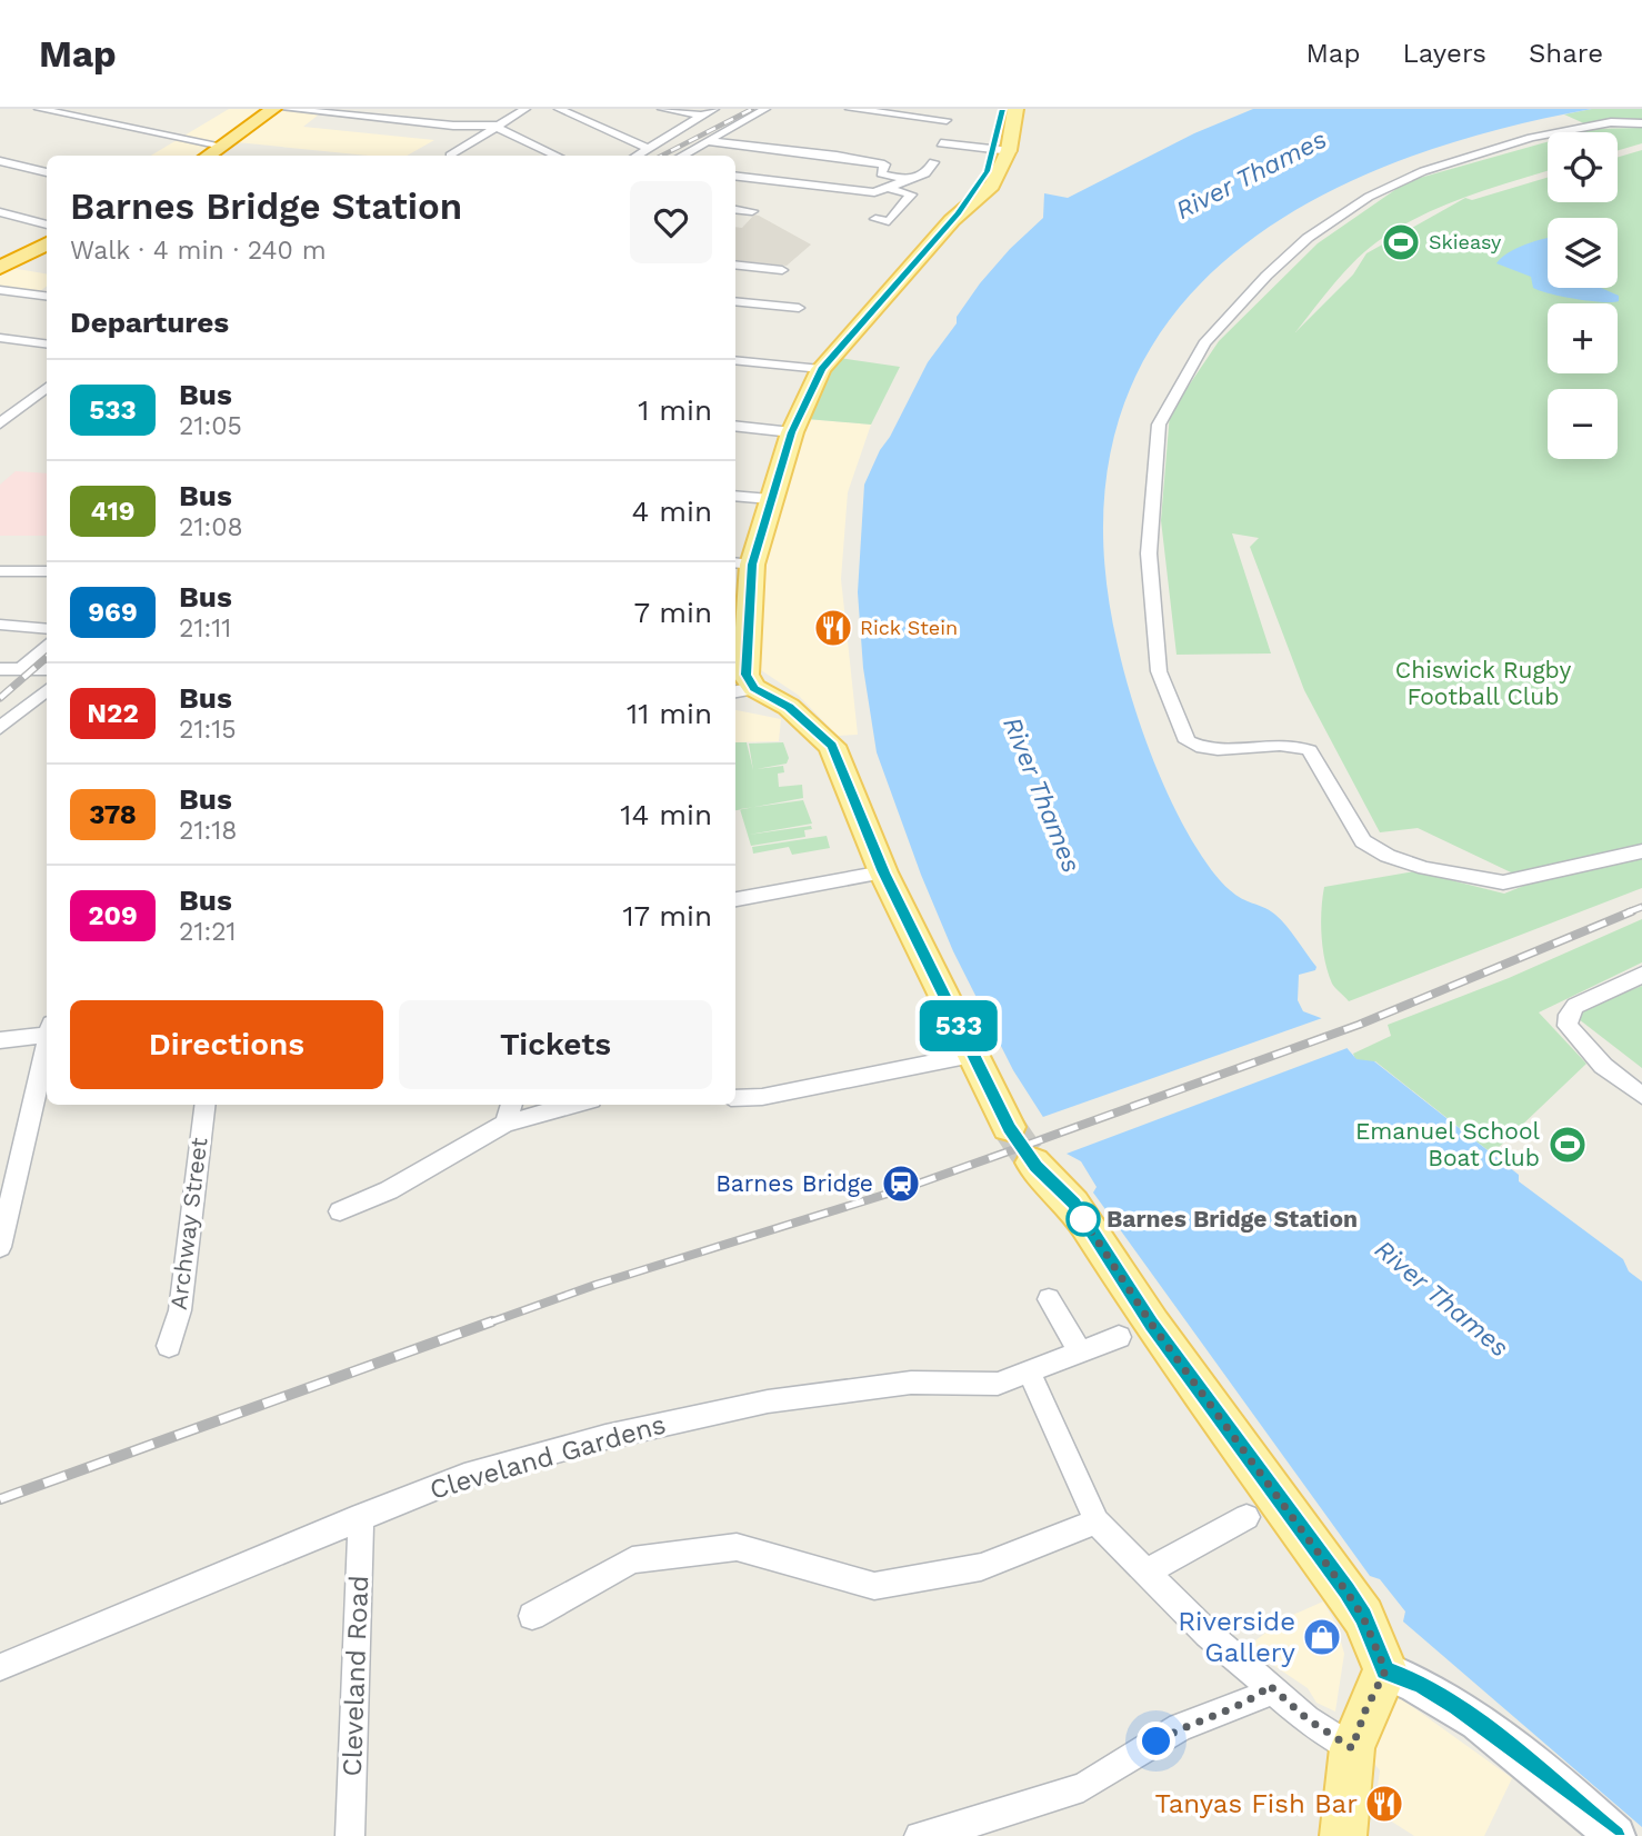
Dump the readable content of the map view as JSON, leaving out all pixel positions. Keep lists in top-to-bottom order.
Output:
{
  "streets": {
    "street": ["Archway Street", "Cleveland Gardens", "Cleveland Road"]
  },
  "crossings": [
    ["Cleveland Gardens", "Cleveland Road"]
  ],
  "water": ["River Thames"],
  "parks": ["Chiswick Rugby Football Club"],
  "places": {
    "sports": ["Skieasy", "Emanuel School Boat Club"],
    "restaurant": ["Rick Stein", "Tanyas Fish Bar"],
    "station": ["Barnes Bridge"],
    "other": ["Barnes Bridge Station"],
    "shop": ["Riverside Gallery"]
  },
  "lines": ["bus line 533"],
  "page": {
    "header": "Map",
    "nav": ["Map", "Layers", "Share"],
    "on_map": "533",
    "map_buttons": ["+", "−"],
    "heading": [
      ["Barnes Bridge Station", "Walk · 4 min · 240 m"],
      "Departures"
    ],
    "list": [
      {
        "mark": "533",
        "name": "Bus",
        "note": "21:05",
        "value": "1 min"
      },
      {
        "mark": "419",
        "name": "Bus",
        "note": "21:08",
        "value": "4 min"
      },
      {
        "mark": "969",
        "name": "Bus",
        "note": "21:11",
        "value": "7 min"
      },
      {
        "mark": "N22",
        "name": "Bus",
        "note": "21:15",
        "value": "11 min"
      },
      {
        "mark": "378",
        "name": "Bus",
        "note": "21:18",
        "value": "14 min"
      },
      {
        "mark": "209",
        "name": "Bus",
        "note": "21:21",
        "value": "17 min"
      }
    ],
    "buttons": ["Directions", "Tickets"]
  }
}
